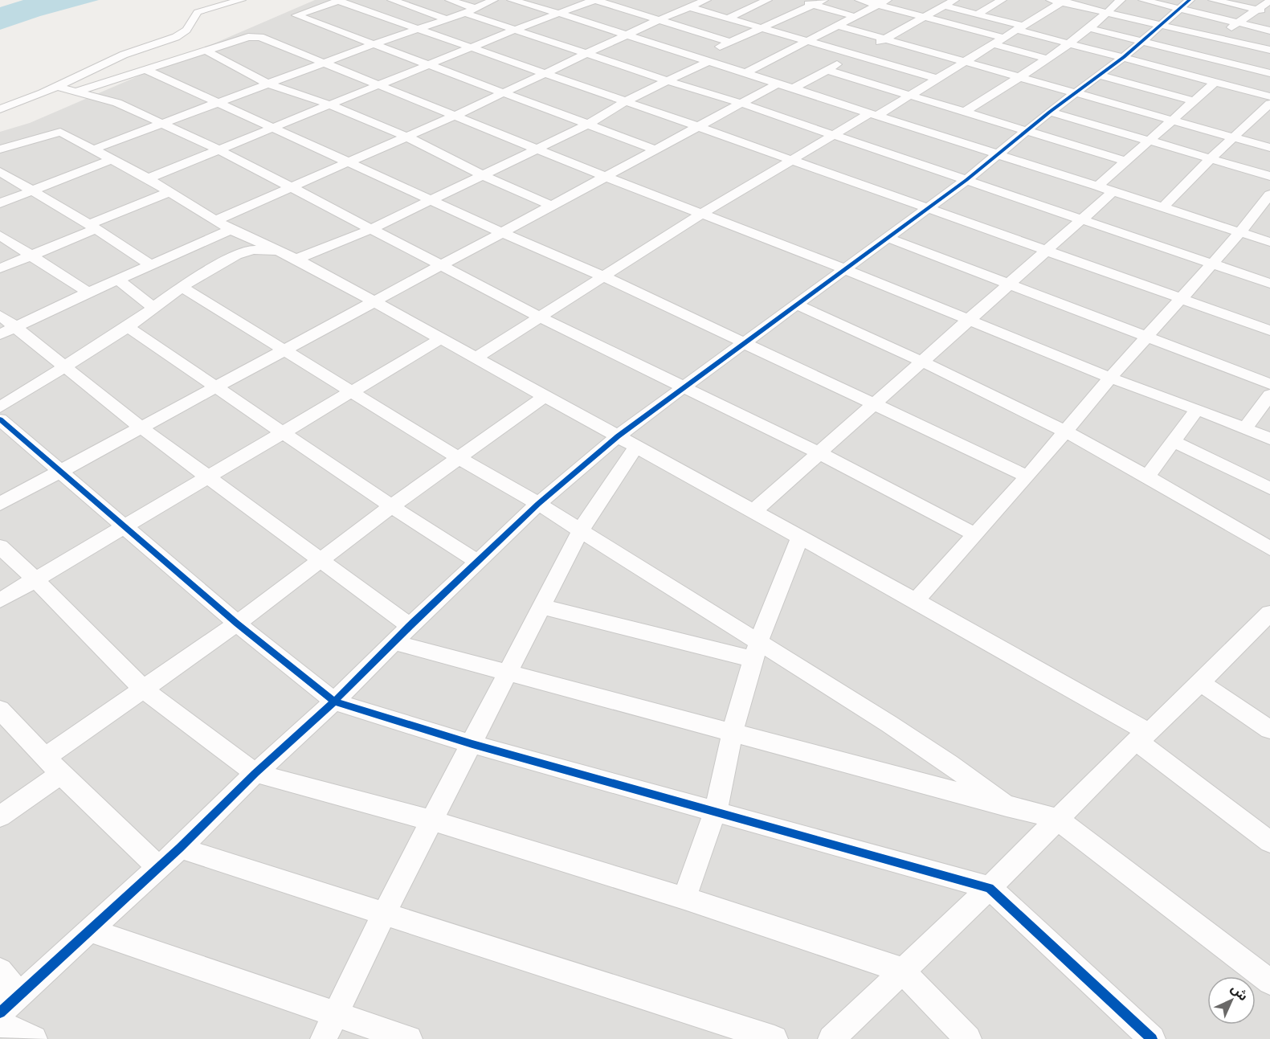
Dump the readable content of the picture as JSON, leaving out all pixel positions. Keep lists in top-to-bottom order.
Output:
{
  "north": "top right"
}
